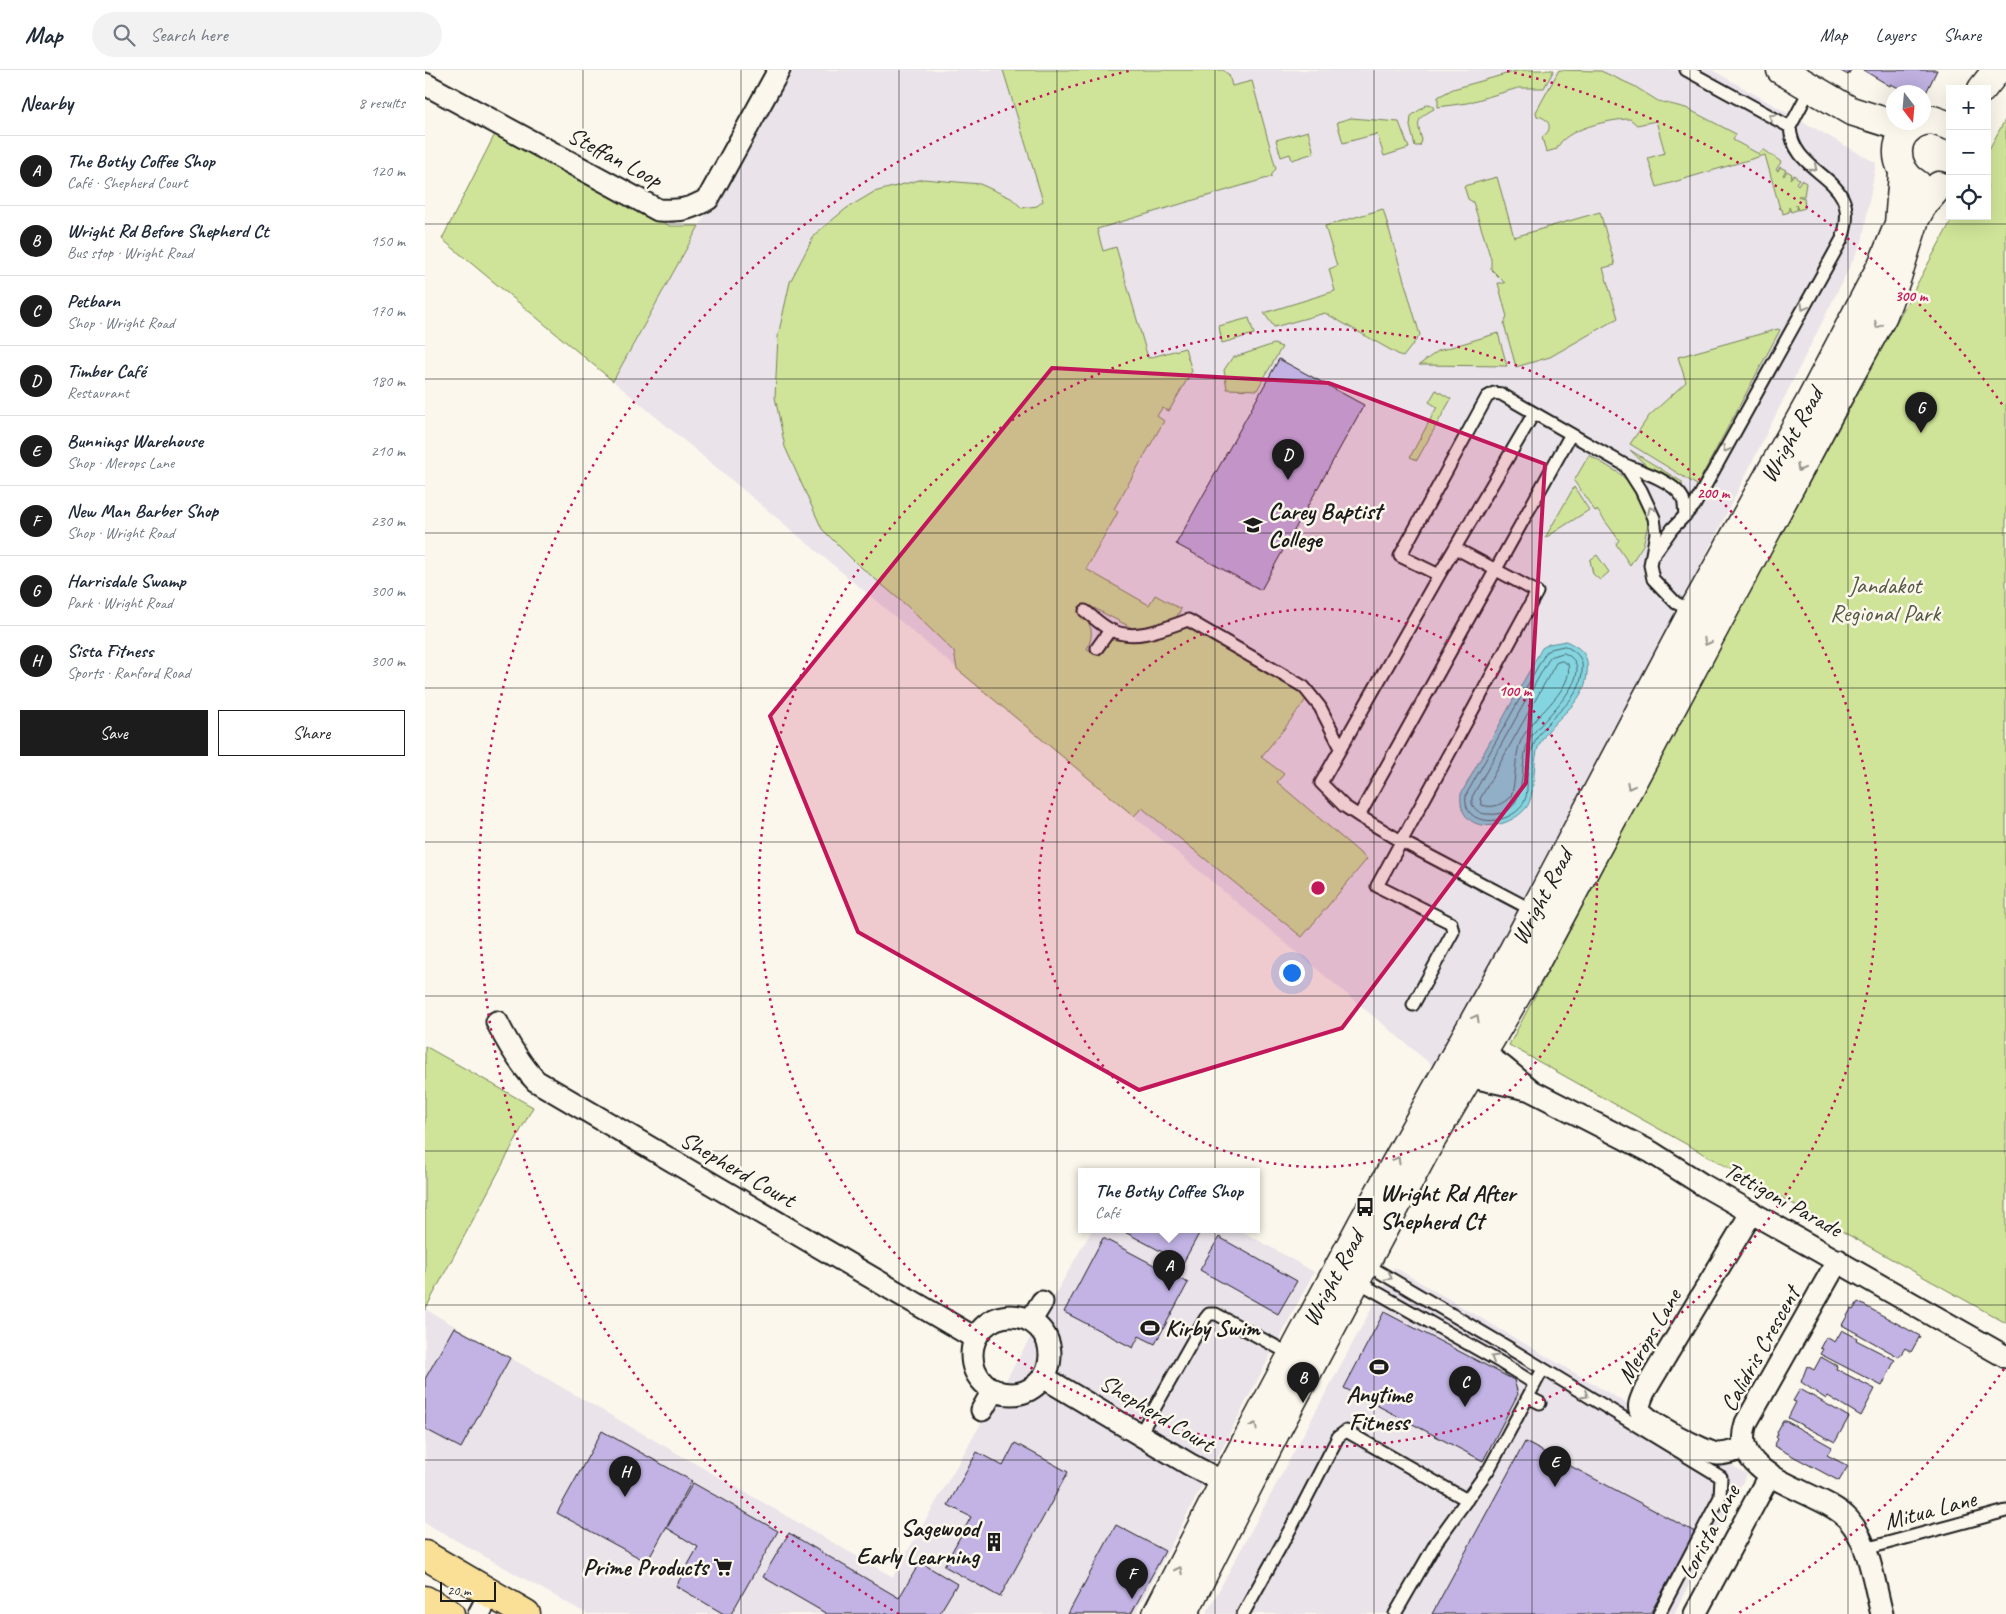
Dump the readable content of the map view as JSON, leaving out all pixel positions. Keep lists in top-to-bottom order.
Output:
{
  "streets": {
    "street": [
      "Steffan Loop",
      "Wright Road",
      "Shepherd Court",
      "Tettigoni Parade",
      "Merops Lane",
      "Calidris Crescent",
      "Lorista Lane"
    ],
    "lane": ["Mitua Lane"]
  },
  "crossings": [
    ["Wright Road", "Shepherd Court"],
    ["Wright Road", "Tettigoni Parade"],
    ["Tettigoni Parade", "Merops Lane"],
    ["Tettigoni Parade", "Calidris Crescent"],
    ["Merops Lane", "Calidris Crescent"],
    ["Calidris Crescent", "Mitua Lane"],
    ["Calidris Crescent", "Lorista Lane"]
  ],
  "parks": ["Jandakot Regional Park"],
  "places": {
    "school or university": ["Carey Baptist College"],
    "bus stop": ["Wright Rd After Shepherd Ct"],
    "sports": ["Kirby Swim", "Anytime Fitness"],
    "building": ["Sagewood Early Learning"],
    "supermarket": ["Prime Products"]
  },
  "scale_bar": "20 m",
  "north": "bottom",
  "page": {
    "header": "Map",
    "search": "Search here",
    "nav": ["Map", "Layers", "Share"],
    "heading": ["Nearby", "8 results"],
    "map_buttons": ["+", "−"],
    "list": [
      {
        "mark": "A",
        "name": "The Bothy Coffee Shop",
        "note": "Café · Shepherd Court",
        "value": "120 m"
      },
      {
        "mark": "B",
        "name": "Wright Rd Before Shepherd Ct",
        "note": "Bus stop · Wright Road",
        "value": "150 m"
      },
      {
        "mark": "C",
        "name": "Petbarn",
        "note": "Shop · Wright Road",
        "value": "170 m"
      },
      {
        "mark": "D",
        "name": "Timber Café",
        "note": "Restaurant",
        "value": "180 m"
      },
      {
        "mark": "E",
        "name": "Bunnings Warehouse",
        "note": "Shop · Merops Lane",
        "value": "210 m"
      },
      {
        "mark": "F",
        "name": "New Man Barber Shop",
        "note": "Shop · Wright Road",
        "value": "230 m"
      },
      {
        "mark": "G",
        "name": "Harrisdale Swamp",
        "note": "Park · Wright Road",
        "value": "300 m"
      },
      {
        "mark": "H",
        "name": "Sista Fitness",
        "note": "Sports · Ranford Road",
        "value": "300 m"
      }
    ],
    "pins": [
      "G",
      "D",
      "A",
      "B",
      "C",
      "E",
      "H",
      "F"
    ],
    "buttons": ["Save", "Share"],
    "popup": ["The Bothy Coffee Shop", "Café"],
    "scale": "20 m"
  },
  "rings": ["300 m", "200 m", "100 m"]
}
